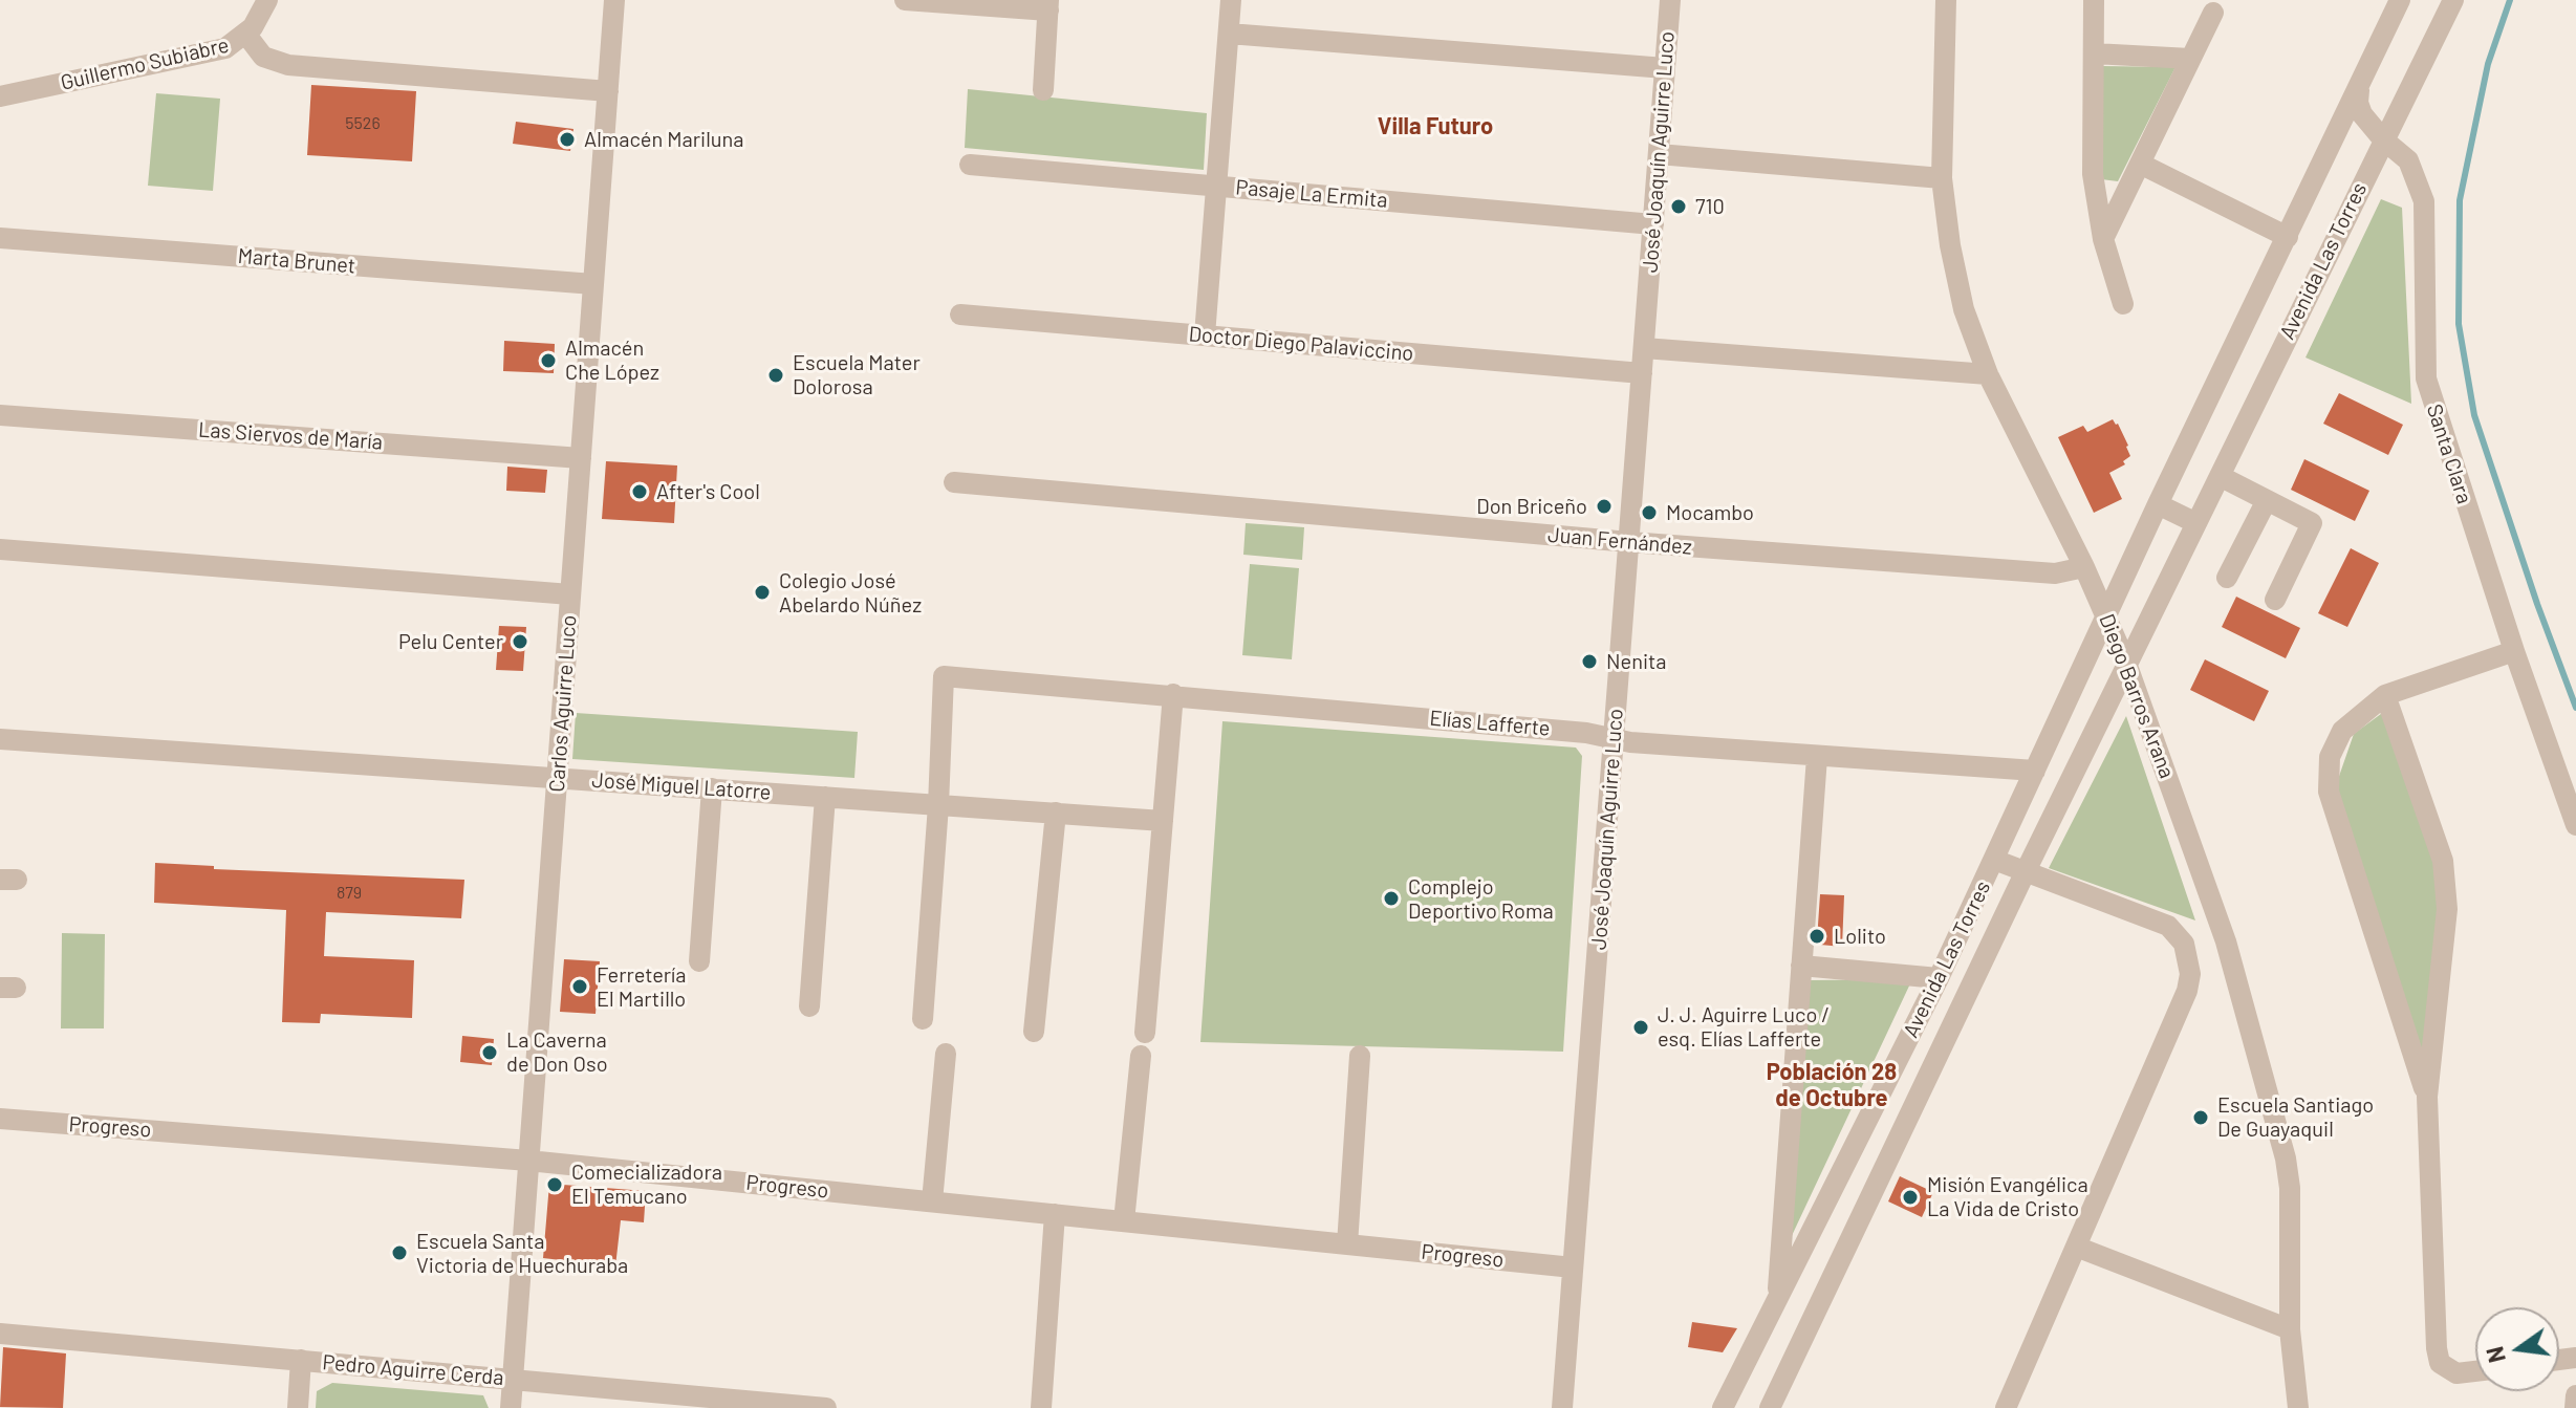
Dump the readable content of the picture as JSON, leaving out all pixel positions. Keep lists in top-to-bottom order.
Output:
{
  "streets": {
    "street": [
      "Guillermo Subiabre",
      "José Joaquín Aguirre Luco",
      "Pasaje La Ermita",
      "Marta Brunet",
      "Avenida Las Torres",
      "Doctor Diego Palaviccino",
      "Las Siervos de María",
      "Santa Clara",
      "Juan Fernández",
      "Diego Barros Arana",
      "Carlos Aguirre Luco",
      "Elías Lafferte",
      "José Miguel Latorre",
      "Progreso",
      "Pedro Aguirre Cerda"
    ]
  },
  "crossings": [
    ["José Joaquín Aguirre Luco", "Pasaje La Ermita"],
    ["José Joaquín Aguirre Luco", "Doctor Diego Palaviccino"],
    ["José Joaquín Aguirre Luco", "Juan Fernández"],
    ["José Joaquín Aguirre Luco", "Elías Lafferte"],
    ["José Joaquín Aguirre Luco", "Progreso"],
    ["Marta Brunet", "Carlos Aguirre Luco"],
    ["Avenida Las Torres", "Santa Clara"],
    ["Avenida Las Torres", "Diego Barros Arana"],
    ["Avenida Las Torres", "Elías Lafferte"],
    ["Las Siervos de María", "Carlos Aguirre Luco"],
    ["Juan Fernández", "Diego Barros Arana"],
    ["Carlos Aguirre Luco", "José Miguel Latorre"],
    ["Carlos Aguirre Luco", "Progreso"],
    ["Carlos Aguirre Luco", "Pedro Aguirre Cerda"],
    ["Elías Lafferte", "José Miguel Latorre"]
  ],
  "districts": ["Villa Futuro", "Población 28 de Octubre"],
  "places": [
    "Almacén Mariluna",
    "710",
    "Almacén Che López",
    "Escuela Mater Dolorosa",
    "After's Cool",
    "Don Briceño",
    "Mocambo",
    "Colegio José Abelardo Núñez",
    "Pelu Center",
    "Nenita",
    "Complejo Deportivo Roma",
    "Lolito",
    "Ferretería El Martillo",
    "J. J. Aguirre Luco / esq. Elías Lafferte",
    "La Caverna de Don Oso",
    "Escuela Santiago De Guayaquil",
    "Comecializadora El Temucano",
    "Misión Evangélica La Vida de Cristo",
    "Escuela Santa Victoria de Huechuraba"
  ],
  "house_numbers": ["5526", "879"],
  "north": "left"
}
